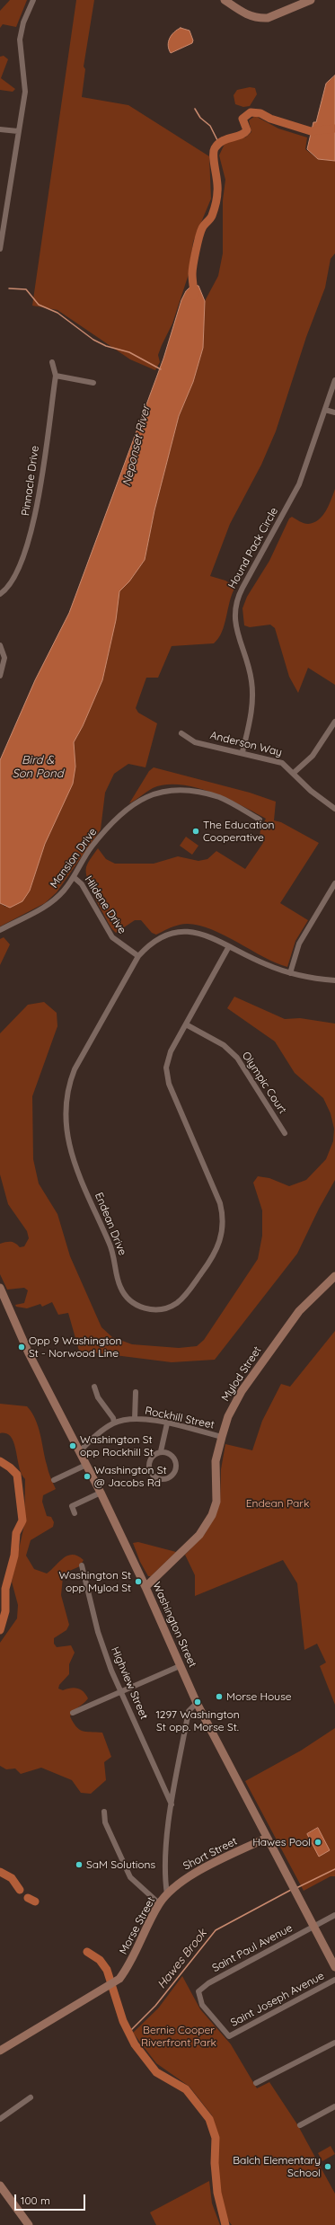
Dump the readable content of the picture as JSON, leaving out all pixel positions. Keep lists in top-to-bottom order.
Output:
{
  "streets": {
    "street": [
      "Pinnacle Drive",
      "Hound Pack Circle",
      "Anderson Way",
      "Mansion Drive",
      "Hildene Drive",
      "Olympic Court",
      "Endean Drive",
      "Mylod Street",
      "Rockhill Street",
      "Washington Street",
      "Highview Street",
      "Short Street",
      "Morse Street",
      "Saint Paul Avenue",
      "Saint Joseph Avenue"
    ]
  },
  "crossings": [
    ["Hound Pack Circle", "Anderson Way"],
    ["Mansion Drive", "Hildene Drive"],
    ["Hildene Drive", "Endean Drive"],
    ["Olympic Court", "Endean Drive"],
    ["Mylod Street", "Rockhill Street"],
    ["Mylod Street", "Washington Street"],
    ["Rockhill Street", "Washington Street"],
    ["Washington Street", "Short Street"],
    ["Washington Street", "Morse Street"],
    ["Washington Street", "Saint Paul Avenue"],
    ["Highview Street", "Morse Street"],
    ["Short Street", "Morse Street"],
    ["Saint Paul Avenue", "Saint Joseph Avenue"]
  ],
  "water": ["Neponset River", "Bird & Son Pond", "Hawes Brook"],
  "parks": ["Endean Park", "Bernie Cooper Riverfront Park"],
  "places": [
    "The Education Cooperative",
    "Opp 9 Washington St - Norwood Line",
    "Washington St opp Rockhill St",
    "Washington St @ Jacobs Rd",
    "Washington St opp Mylod St",
    "Morse House",
    "1297 Washington St opp. Morse St.",
    "Hawes Pool",
    "SaM Solutions",
    "Balch Elementary School"
  ],
  "scale_bar": "100 m"
}
